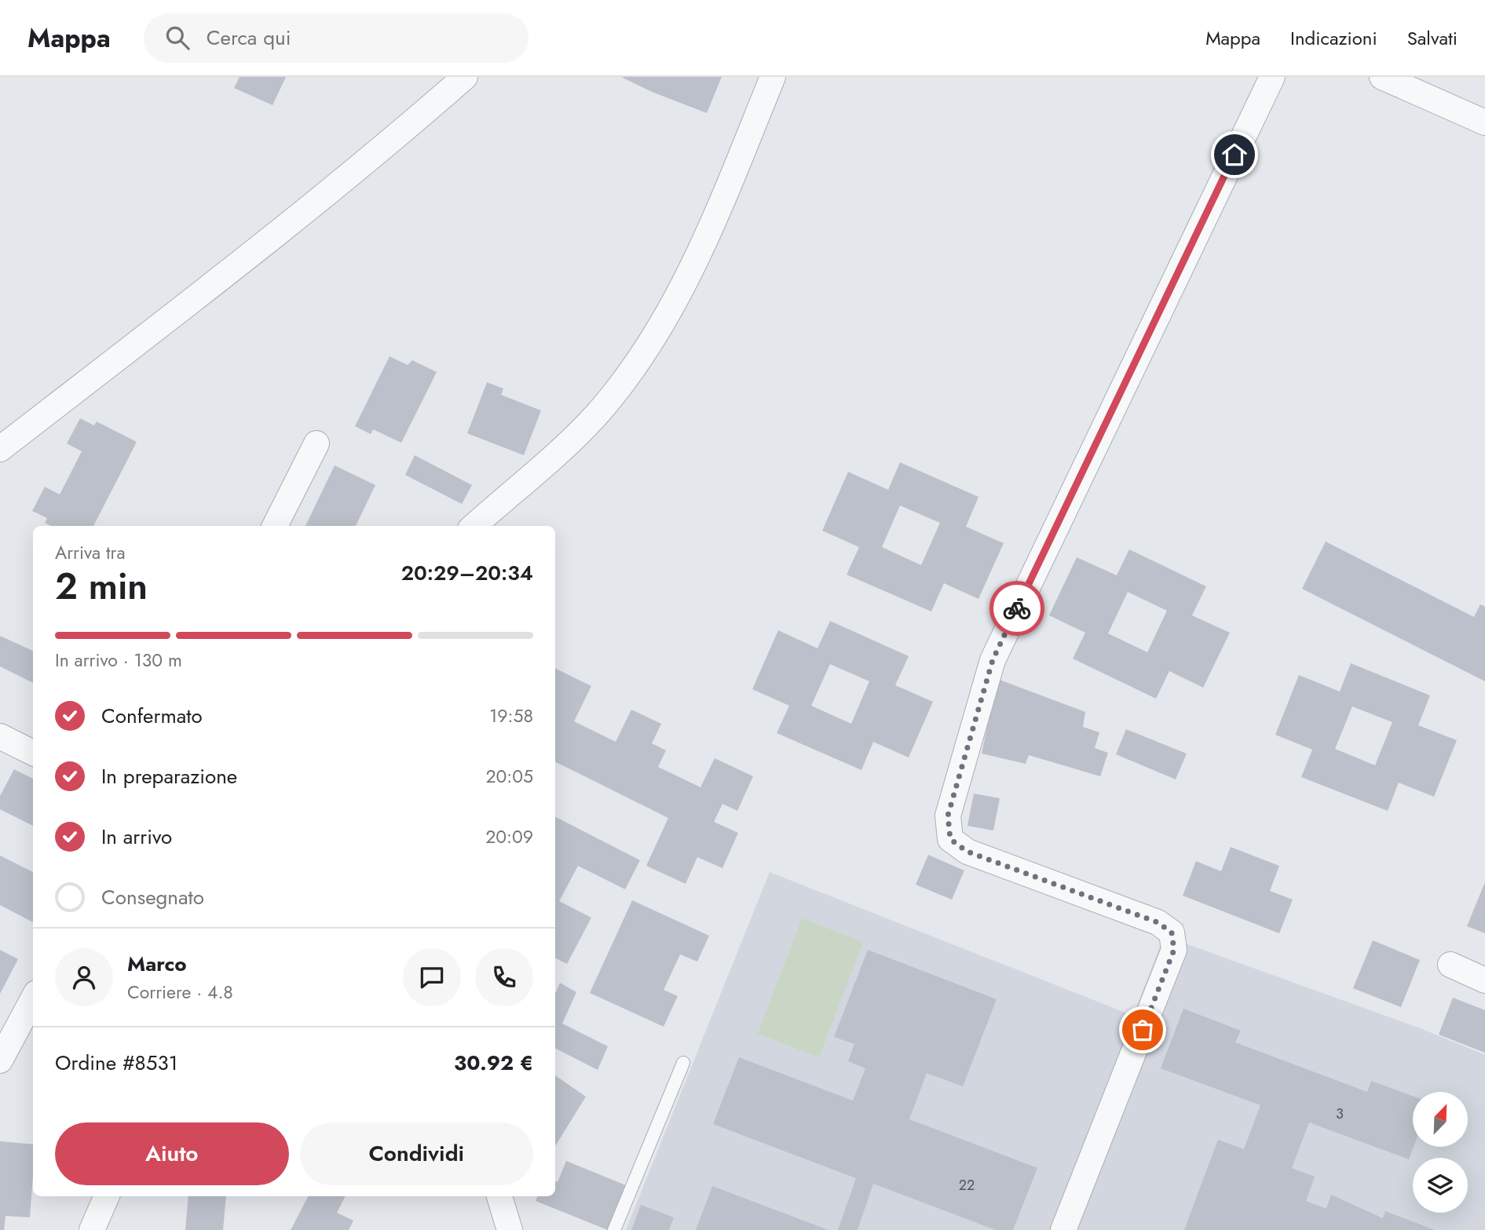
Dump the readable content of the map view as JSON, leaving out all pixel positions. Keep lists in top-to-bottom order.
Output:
{
  "house_numbers": ["3", "22"],
  "north": "top right",
  "page": {
    "header": "Mappa",
    "search": "Cerca qui",
    "nav": ["Mappa", "Indicazioni", "Salvati"],
    "heading": ["2 min", "Arriva tra", "20:29–20:34"],
    "panel": [
      "Marco",
      "Corriere · 4.8",
      "Ordine #8531",
      "30.92 €"
    ],
    "bar": "In arrivo · 130 m",
    "list": [
      ["Confermato", "19:58"],
      ["In preparazione", "20:05"],
      ["In arrivo", "20:09"],
      "Consegnato"
    ],
    "buttons": ["Aiuto", "Condividi"]
  }
}
